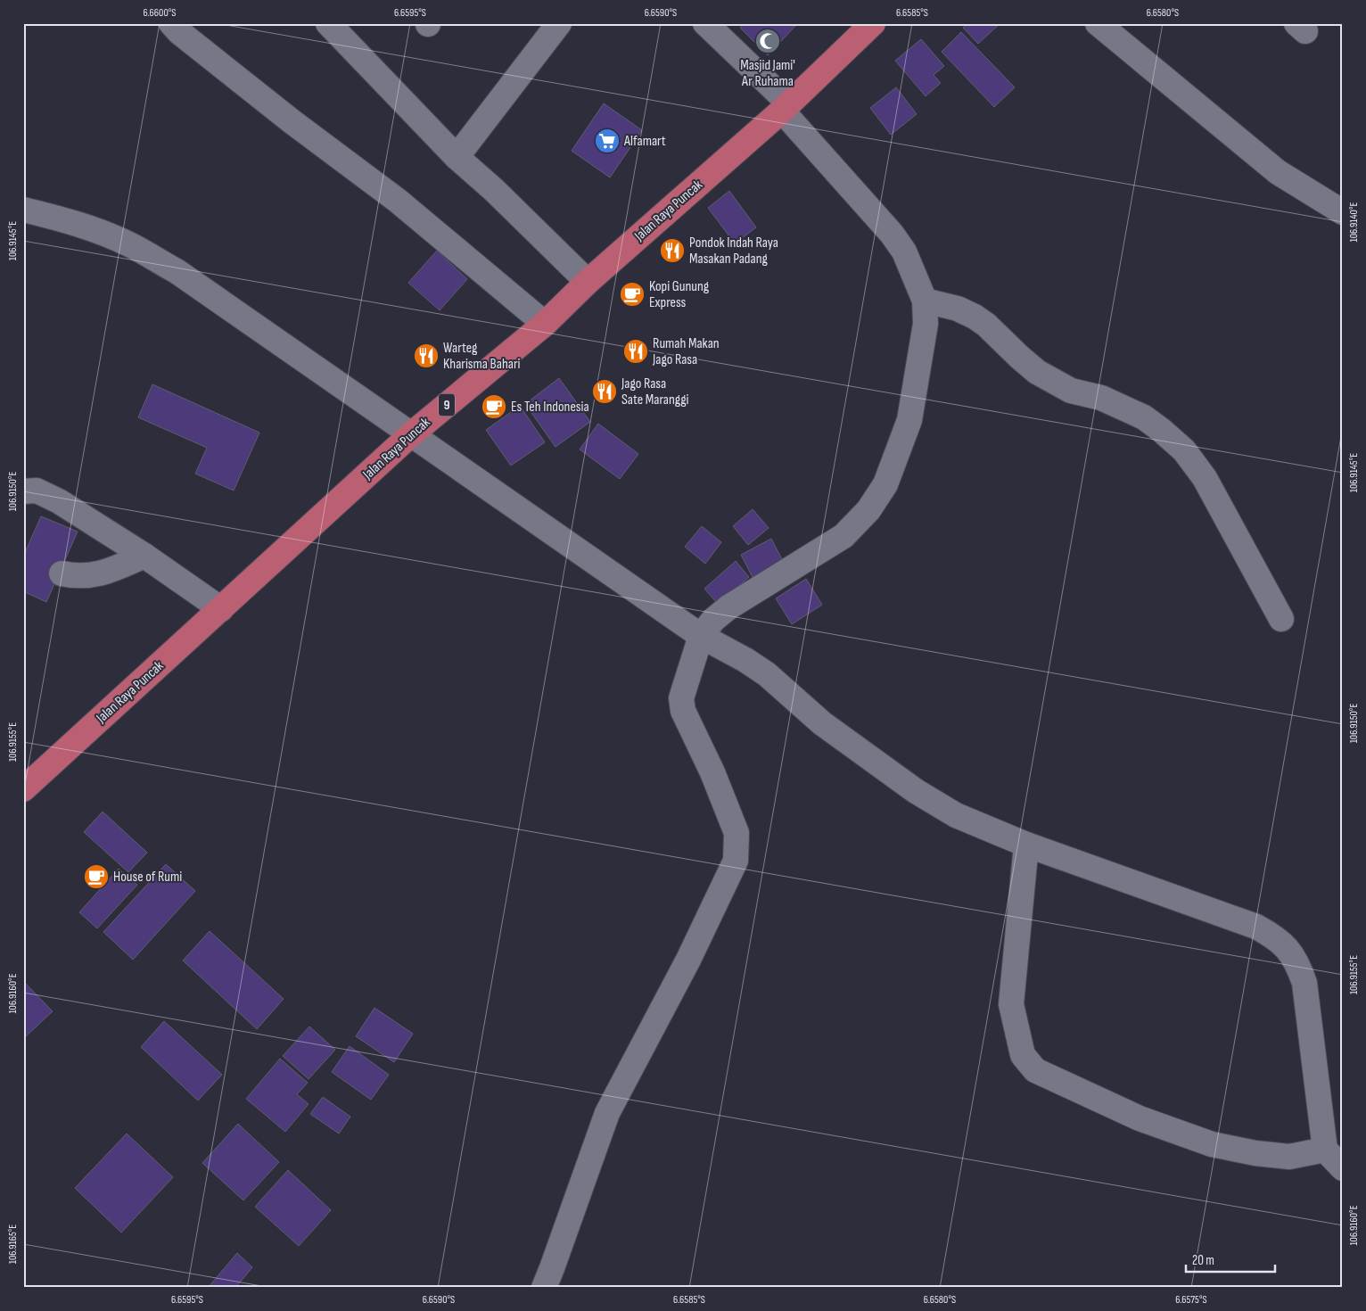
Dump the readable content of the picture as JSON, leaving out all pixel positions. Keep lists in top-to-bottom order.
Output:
{
  "streets": {
    "highway": ["Jalan Raya Puncak", "9"]
  },
  "places": {
    "mosque": ["Masjid Jami' Ar Ruhama"],
    "supermarket": ["Alfamart"],
    "restaurant": [
      "Pondok Indah Raya Masakan Padang",
      "Rumah Makan Jago Rasa",
      "Warteg Kharisma Bahari",
      "Jago Rasa Sate Maranggi"
    ],
    "cafe": ["Kopi Gunung Express", "Es Teh Indonesia", "House of Rumi"]
  },
  "scale_bar": "20 m",
  "coordinates": [
    "6.6600°S",
    "6.6595°S",
    "6.6590°S",
    "6.6585°S",
    "6.6580°S",
    "106.9140°E",
    "106.9145°E",
    "106.9150°E",
    "106.9155°E",
    "106.9160°E",
    "106.9165°E",
    "6.6575°S"
  ]
}
